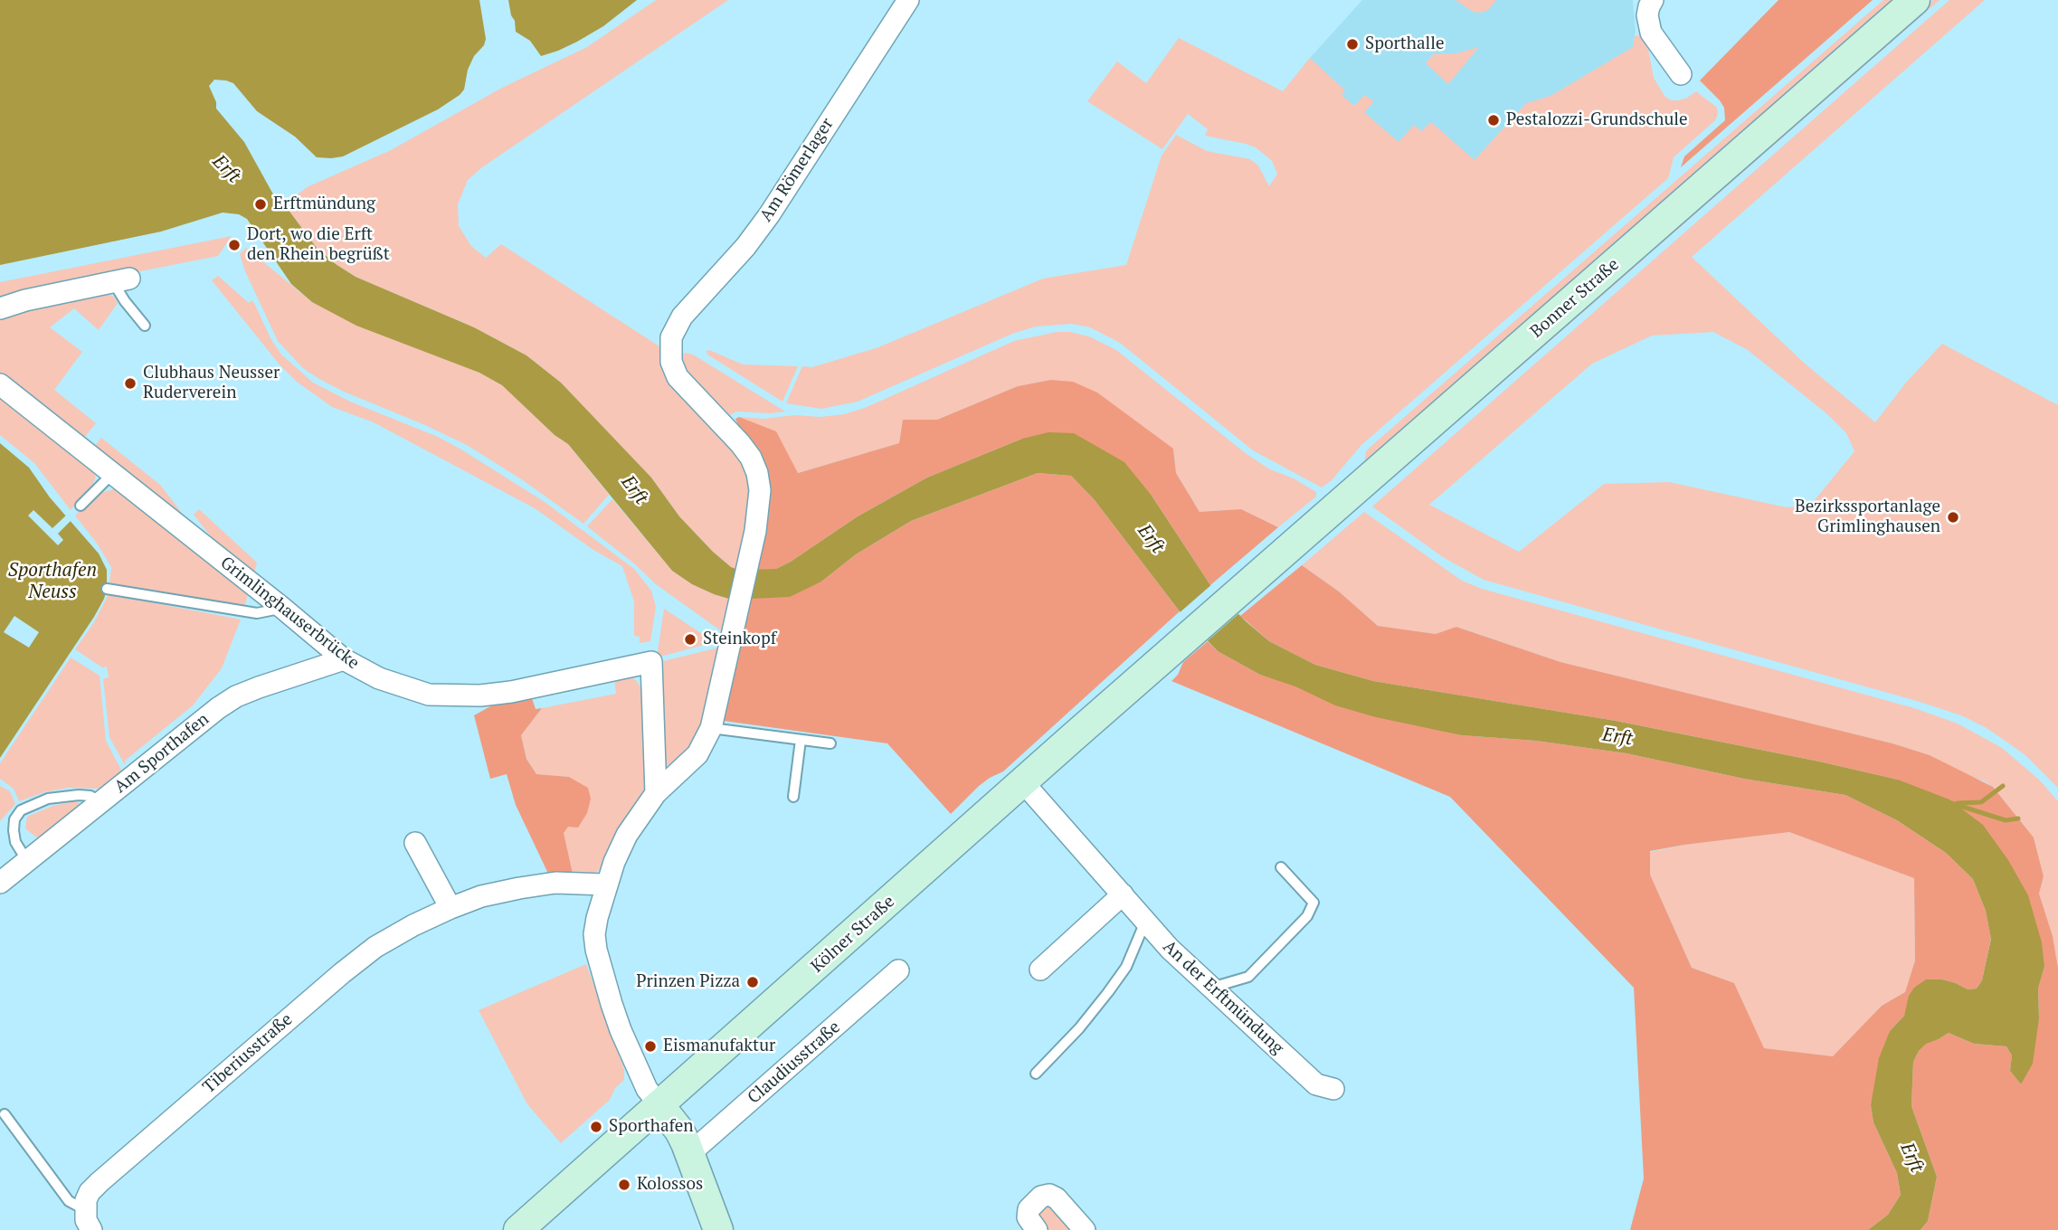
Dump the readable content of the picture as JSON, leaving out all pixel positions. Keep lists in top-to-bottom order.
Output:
{
  "streets": {
    "main road": ["Bonner Straße", "Kölner Straße"],
    "street": [
      "Am Römerlager",
      "Grimlinghauserbrücke",
      "Am Sporthafen",
      "An der Erftmündung",
      "Tiberiusstraße",
      "Claudiusstraße"
    ]
  },
  "crossings": [
    ["Bonner Straße", "Kölner Straße"],
    ["Grimlinghauserbrücke", "Am Sporthafen"],
    ["Kölner Straße", "An der Erftmündung"]
  ],
  "water": ["Erft", "Sporthafen Neuss"],
  "places": [
    "Sporthalle",
    "Pestalozzi-Grundschule",
    "Erftmündung",
    "Dort, wo die Erft den Rhein begrüßt",
    "Clubhaus Neusser Ruderverein",
    "Bezirkssportanlage Grimlinghausen",
    "Steinkopf",
    "Prinzen Pizza",
    "Eismanufaktur",
    "Sporthafen",
    "Kolossos"
  ]
}
